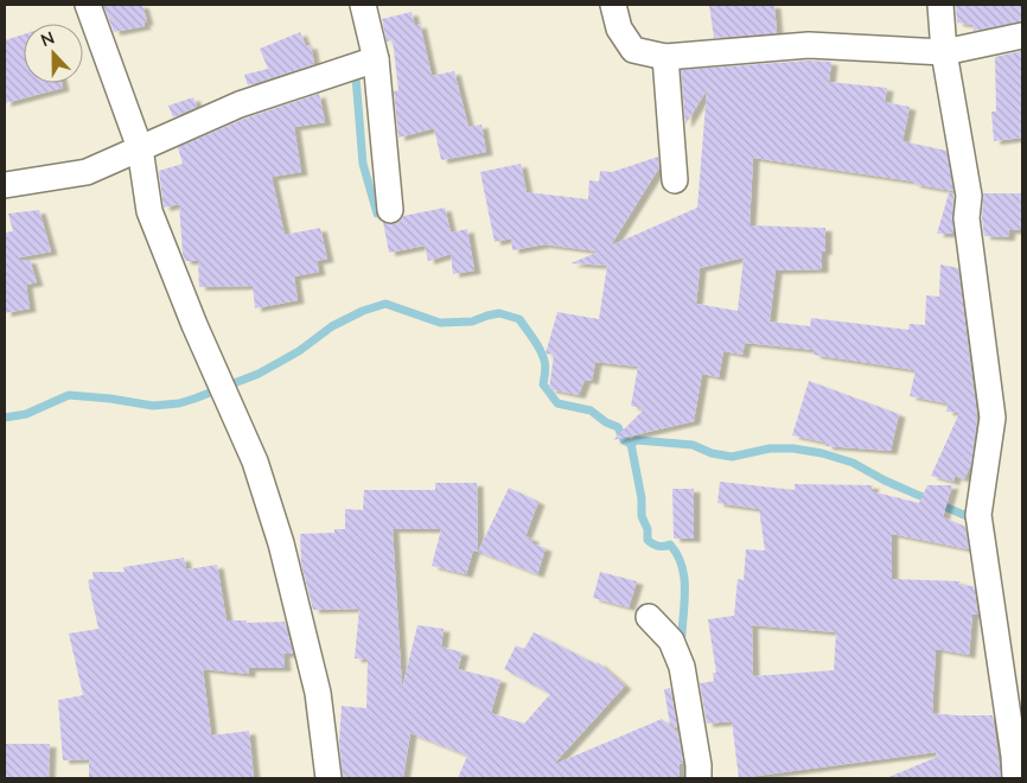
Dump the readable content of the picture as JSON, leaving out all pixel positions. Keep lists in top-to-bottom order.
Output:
{
  "north": "top"
}
